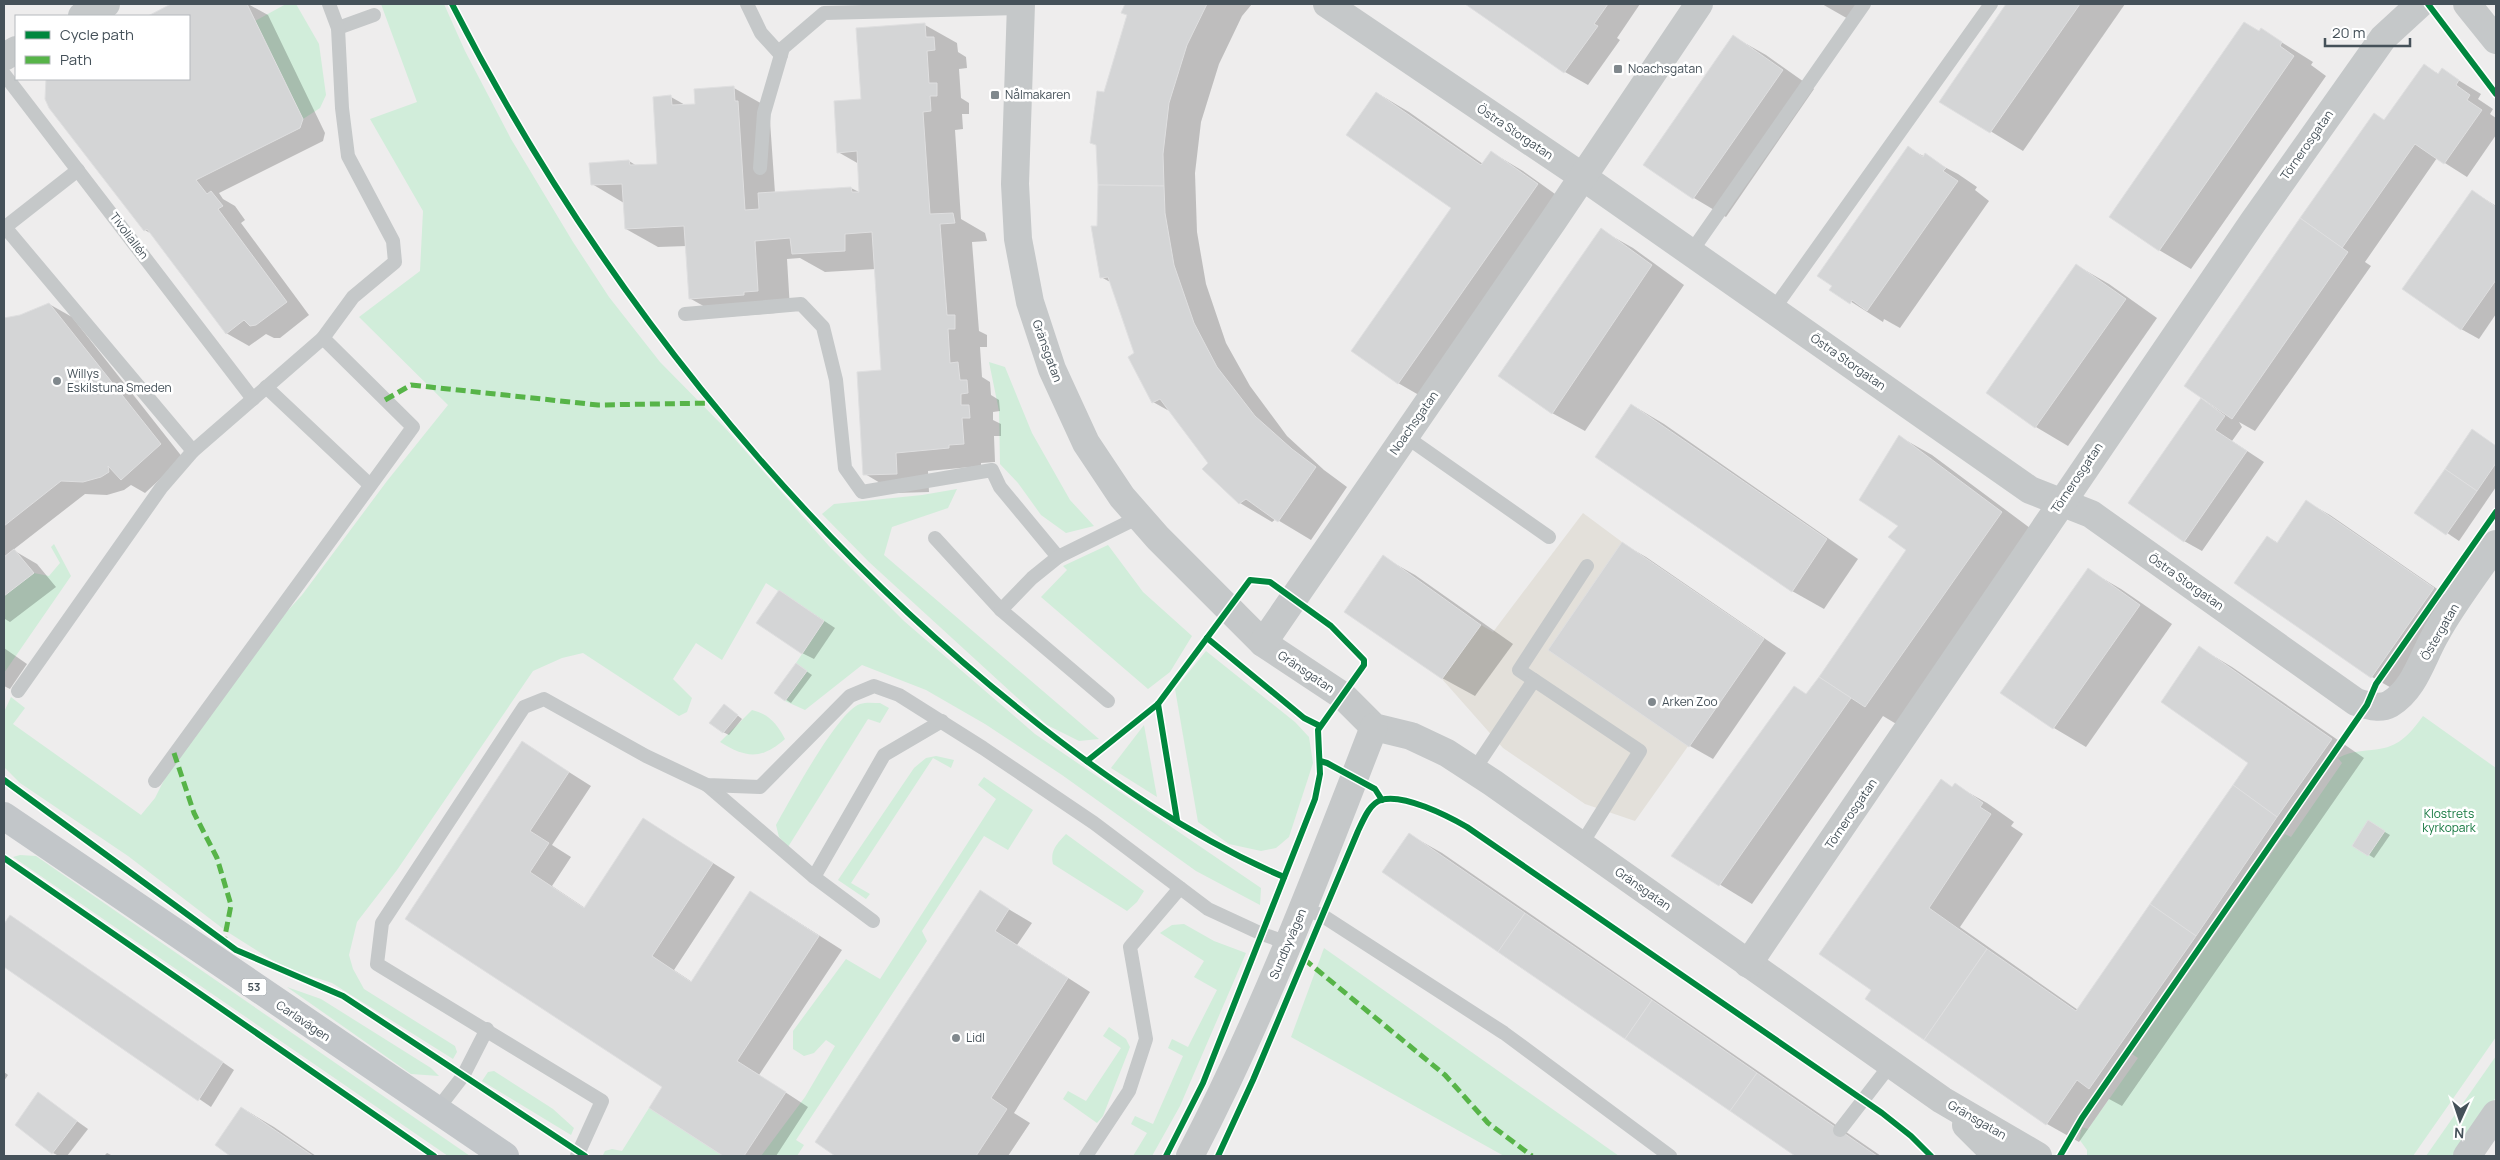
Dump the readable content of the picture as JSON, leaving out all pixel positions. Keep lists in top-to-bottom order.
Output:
{
  "streets": {
    "main road": ["53", "Carlavägen"],
    "street": [
      "Östra Storgatan",
      "Törnerosgatan",
      "Gränsgatan",
      "Noachsgatan",
      "Östergatan",
      "Sundbyvägen"
    ],
    "lane": ["Tivoliallén"]
  },
  "crossings": [
    ["Östra Storgatan", "Törnerosgatan"],
    ["Östra Storgatan", "Noachsgatan"],
    ["Östra Storgatan", "Östergatan"],
    ["Törnerosgatan", "Gränsgatan"],
    ["Gränsgatan", "Noachsgatan"],
    ["Gränsgatan", "Sundbyvägen"]
  ],
  "parks": ["Klostrets kyrkopark"],
  "places": {
    "transit": ["Noachsgatan", "Nålmakaren"],
    "other": ["Willys Eskilstuna Smeden", "Arken Zoo", "Lidl"]
  },
  "legend": ["Cycle path", "Path"],
  "scale_bar": "20 m",
  "north": "bottom"
}
